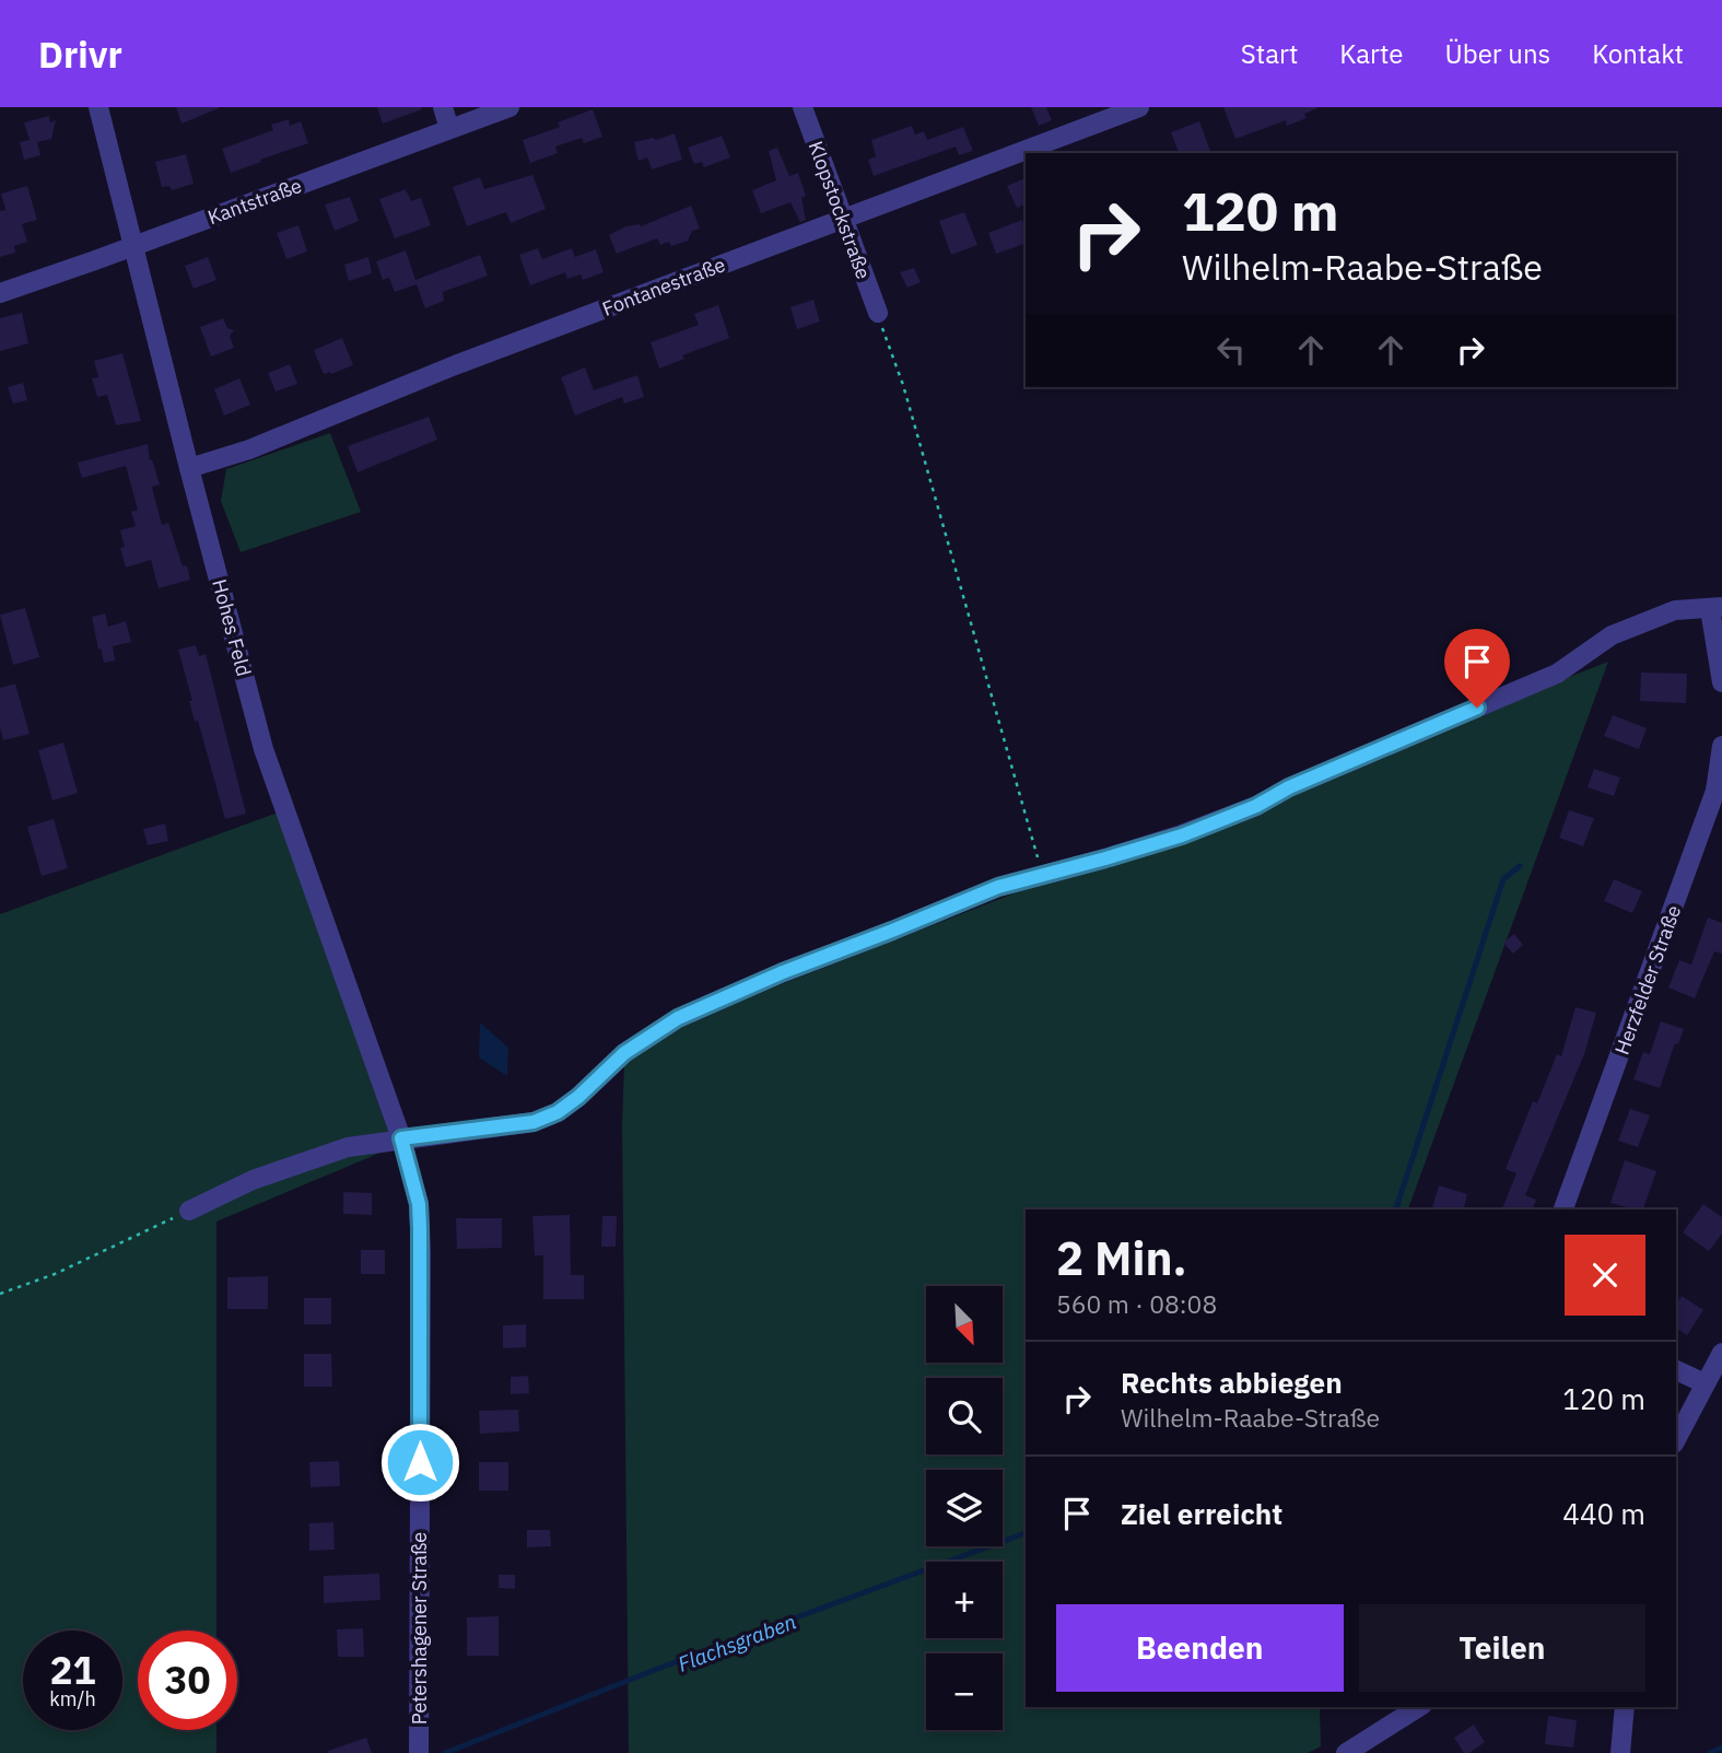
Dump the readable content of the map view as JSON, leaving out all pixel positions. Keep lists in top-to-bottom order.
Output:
{
  "streets": {
    "street": [
      "Kantstraße",
      "Klopstockstraße",
      "Fontanestraße",
      "Hohes Feld",
      "Herzfelder Straße",
      "Petershagener Straße"
    ]
  },
  "crossings": [
    ["Kantstraße", "Hohes Feld"],
    ["Klopstockstraße", "Fontanestraße"],
    ["Fontanestraße", "Hohes Feld"],
    ["Hohes Feld", "Petershagener Straße"]
  ],
  "water": ["Flachsgraben"],
  "north": "bottom right",
  "page": {
    "header": "Drivr",
    "nav": [
      "Start",
      "Karte",
      "Über uns",
      "Kontakt"
    ],
    "turn": ["120 m", "Wilhelm-Raabe-Straße"],
    "heading": ["2 Min.", "560 m · 08:08"],
    "map_buttons": ["+", "−"],
    "list": [
      {
        "name": "Rechts abbiegen",
        "note": "Wilhelm-Raabe-Straße",
        "value": "120 m"
      },
      {
        "name": "Ziel erreicht",
        "value": "440 m"
      }
    ],
    "buttons": ["Beenden", "Teilen"],
    "speed": "21 km/h",
    "limit": "30"
  }
}
